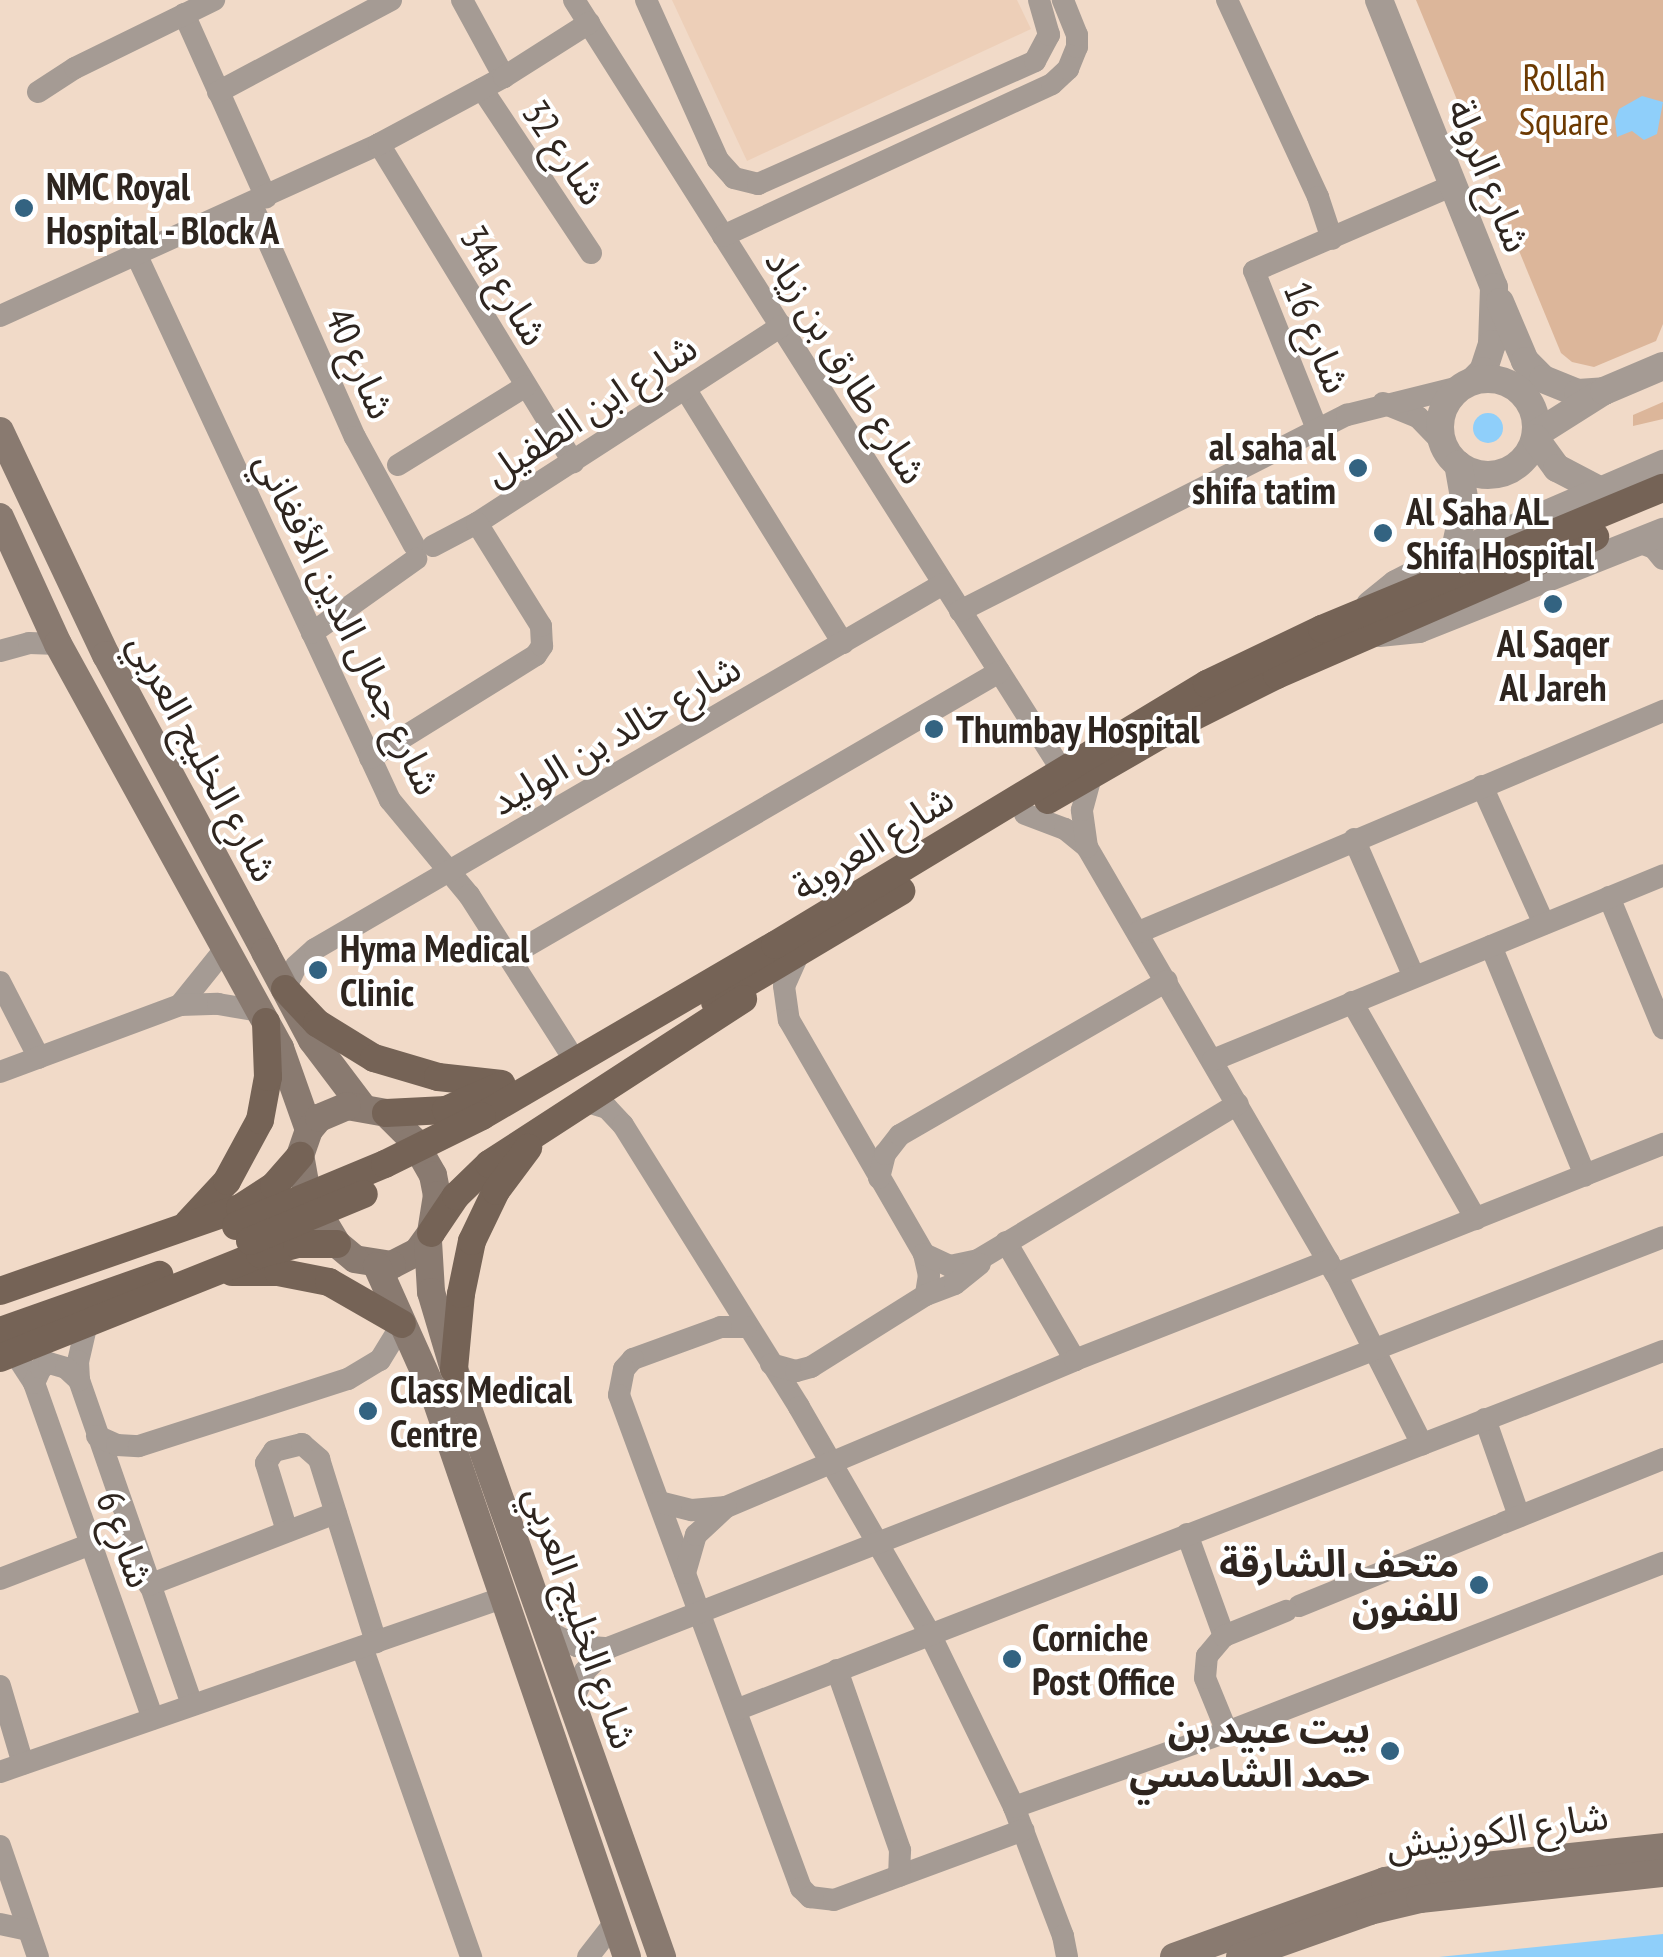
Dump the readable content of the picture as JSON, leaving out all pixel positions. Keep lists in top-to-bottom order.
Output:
{
  "streets": {
    "main road": ["شارع الخليج العربي", "شارع العروبة", "شارع الكورنيش"],
    "street": [
      "شارع 32",
      "شارع الرولة",
      "34a شارع",
      "شارع 16",
      "شارع 40",
      "شارع طارق بن زياد",
      "شارع ابن الطفيل",
      "شارع جمال الدين الأفغاني",
      "شارع خالد بن الوليد",
      "شارع 6"
    ]
  },
  "crossings": [
    ["34a شارع", "شارع ابن الطفيل"],
    ["شارع 40", "شارع ابن الطفيل"],
    ["شارع طارق بن زياد", "شارع ابن الطفيل"],
    ["شارع طارق بن زياد", "شارع خالد بن الوليد"],
    ["شارع طارق بن زياد", "شارع العروبة"],
    ["شارع ابن الطفيل", "شارع جمال الدين الأفغاني"],
    ["شارع جمال الدين الأفغاني", "شارع خالد بن الوليد"],
    ["شارع خالد بن الوليد", "شارع الخليج العربي"]
  ],
  "parks": ["Rollah Square"],
  "places": [
    "NMC Royal Hospital - Block A",
    "al saha al shifa tatim",
    "Al Saha AL Shifa Hospital",
    "Al Saqer Al Jareh",
    "Thumbay Hospital",
    "Hyma Medical Clinic",
    "Class Medical Centre",
    "متحف الشارقة للفنون",
    "Corniche Post Office",
    "بيت عبيد بن حمد الشامسي"
  ]
}
